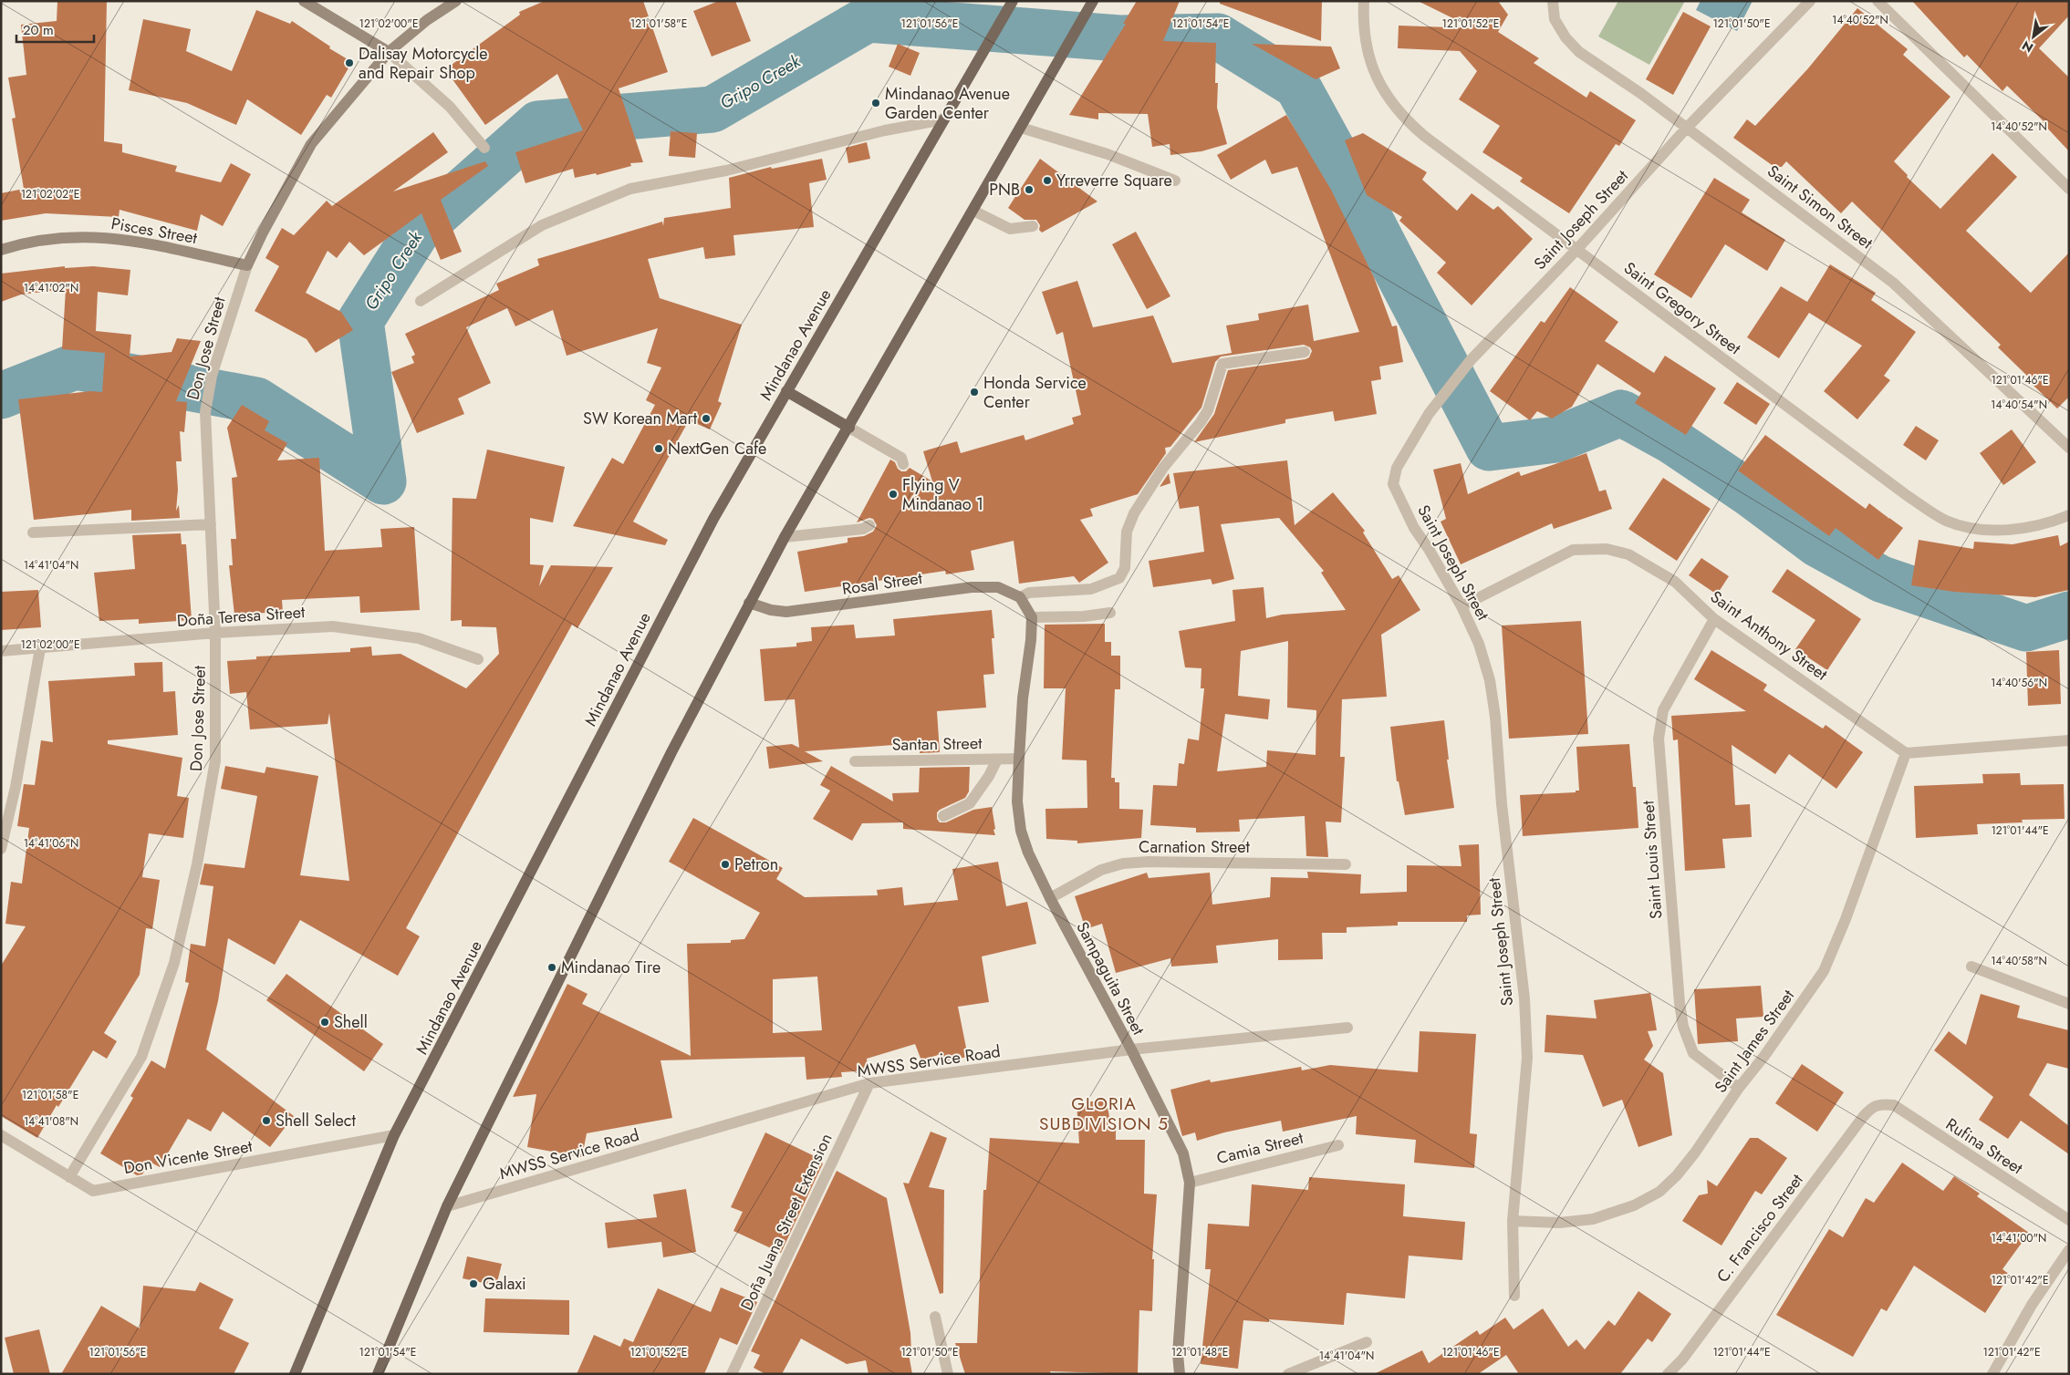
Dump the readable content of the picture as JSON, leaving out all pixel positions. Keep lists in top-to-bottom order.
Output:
{
  "streets": {
    "main road": ["Mindanao Avenue"],
    "street": [
      "Saint Simon Street",
      "Saint Joseph Street",
      "Pisces Street",
      "Saint Gregory Street",
      "Don Jose Street",
      "Rosal Street",
      "Doña Teresa Street",
      "Saint Anthony Street",
      "Santan Street",
      "Carnation Street",
      "Saint Louis Street",
      "Sampaguita Street",
      "Saint James Street",
      "MWSS Service Road",
      "Rufina Street",
      "Camia Street",
      "Don Vicente Street",
      "Doña Juana Street Extension",
      "C. Francisco Street"
    ]
  },
  "crossings": [
    ["Saint Simon Street", "Saint Joseph Street"],
    ["Saint Joseph Street", "Saint Gregory Street"],
    ["Saint Joseph Street", "Saint Anthony Street"],
    ["Saint Joseph Street", "Saint James Street"],
    ["Pisces Street", "Don Jose Street"],
    ["Mindanao Avenue", "Don Vicente Street"],
    ["Don Jose Street", "Doña Teresa Street"],
    ["Don Jose Street", "Don Vicente Street"],
    ["Rosal Street", "Sampaguita Street"],
    ["Saint Anthony Street", "Saint Louis Street"],
    ["Saint Anthony Street", "Saint James Street"],
    ["Santan Street", "Sampaguita Street"],
    ["Carnation Street", "Sampaguita Street"],
    ["Saint Louis Street", "Saint James Street"],
    ["Sampaguita Street", "MWSS Service Road"],
    ["Sampaguita Street", "Camia Street"],
    ["MWSS Service Road", "Doña Juana Street Extension"],
    ["Rufina Street", "C. Francisco Street"]
  ],
  "districts": ["GLORIA SUBDIVISION 5"],
  "water": ["Gripo Creek"],
  "places": [
    "Dalisay Motorcycle and Repair Shop",
    "Mindanao Avenue Garden Center",
    "Yrreverre Square",
    "PNB",
    "Honda Service Center",
    "SW Korean Mart",
    "NextGen Cafe",
    "Flying V Mindanao 1",
    "Petron",
    "Mindanao Tire",
    "Shell",
    "Shell Select",
    "Galaxi"
  ],
  "scale_bar": "20 m",
  "north": "bottom left",
  "coordinates": [
    "14°40'52\"N",
    "121°01'54\"E",
    "121°01'52\"E",
    "121°02'00\"E",
    "121°01'58\"E",
    "121°01'56\"E",
    "121°01'50\"E",
    "121°02'02\"E",
    "14°41'02\"N",
    "121°01'46\"E",
    "14°40'54\"N",
    "14°41'04\"N",
    "14°40'56\"N",
    "121°01'44\"E",
    "14°41'06\"N",
    "14°40'58\"N",
    "14°41'08\"N",
    "14°41'00\"N",
    "121°01'42\"E",
    "121°01'48\"E"
  ]
}
